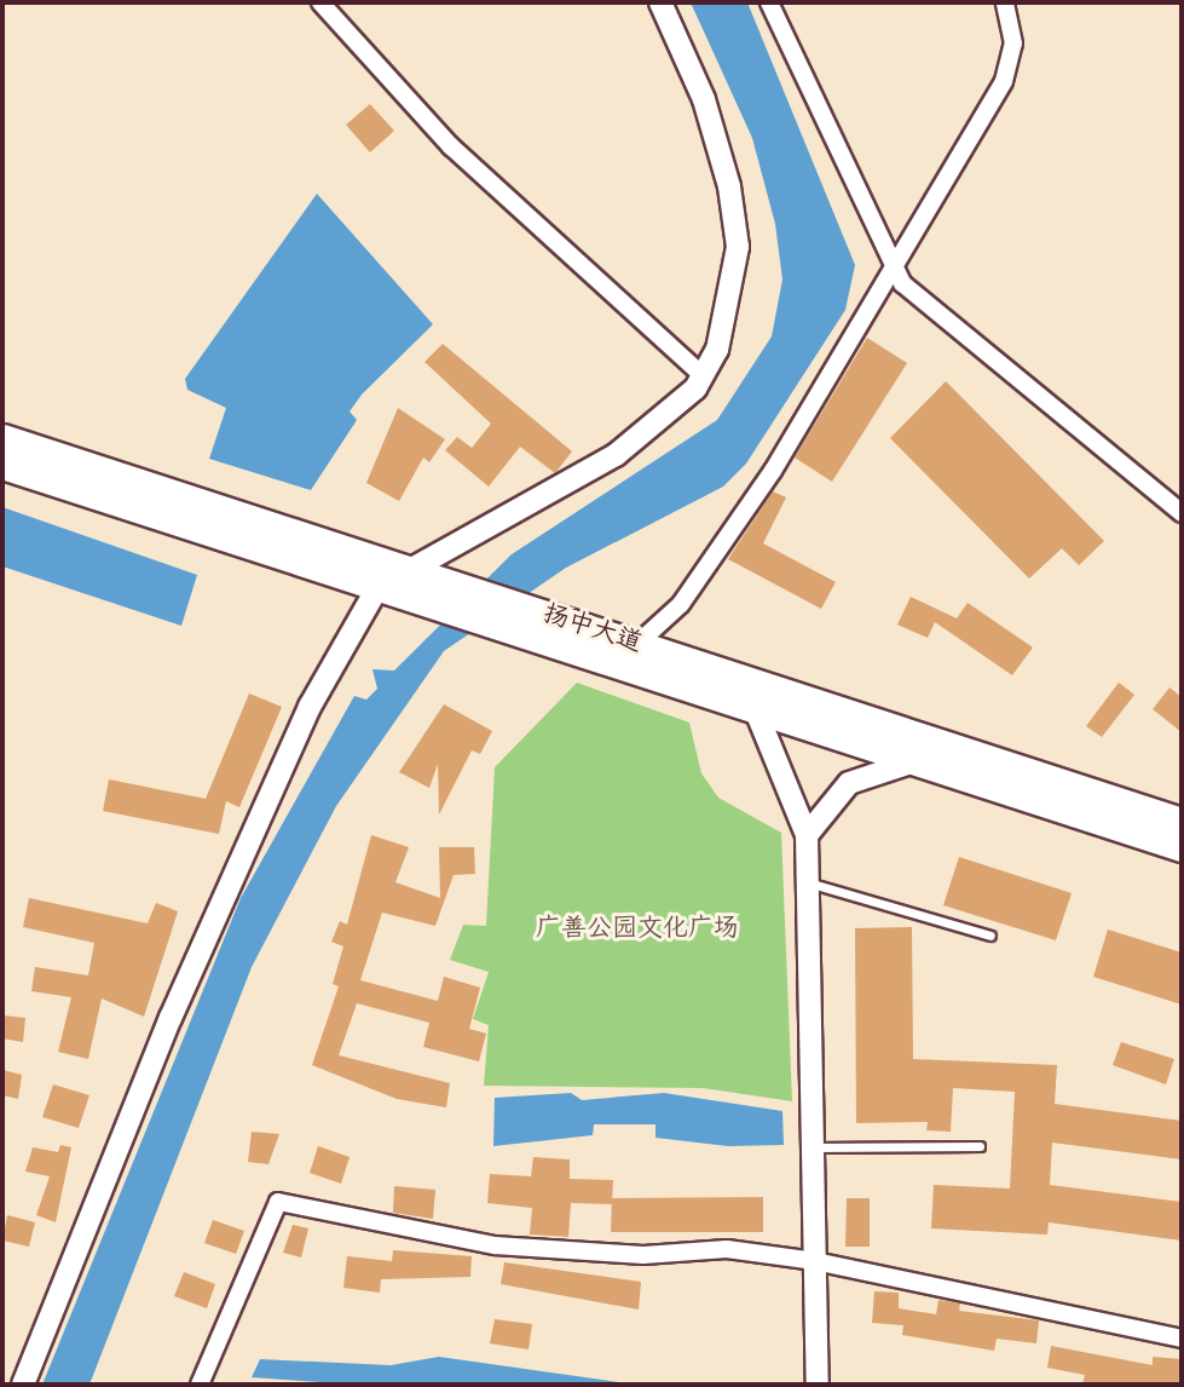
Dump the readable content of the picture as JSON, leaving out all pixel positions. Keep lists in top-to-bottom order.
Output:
{
  "streets": {
    "main road": ["扬中大道"]
  },
  "parks": ["广善公园文化广场"]
}
